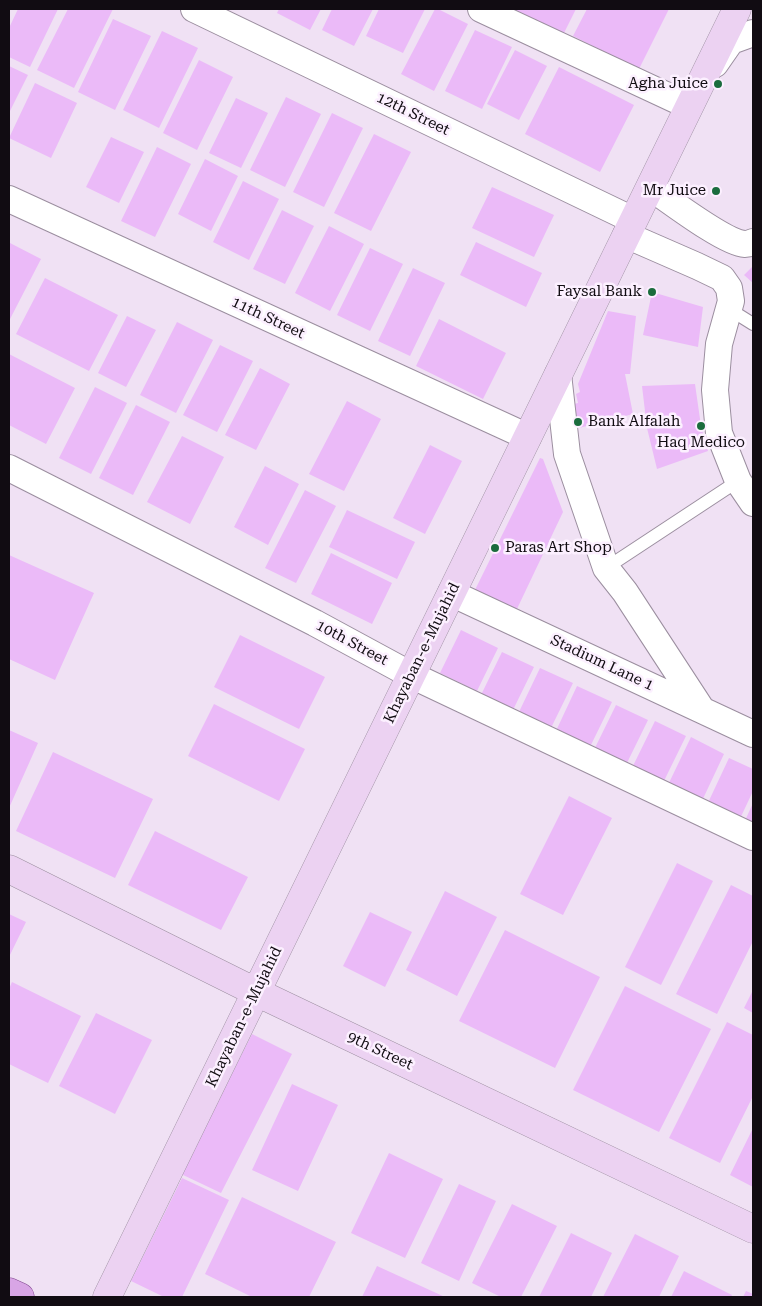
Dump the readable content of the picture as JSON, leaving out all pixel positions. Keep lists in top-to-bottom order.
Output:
{
  "streets": {
    "main road": ["Khayaban-e-Mujahid", "9th Street"],
    "street": [
      "12th Street",
      "11th Street",
      "10th Street",
      "Stadium Lane 1"
    ]
  },
  "crossings": [
    ["12th Street", "Khayaban-e-Mujahid"],
    ["11th Street", "Khayaban-e-Mujahid"],
    ["10th Street", "Khayaban-e-Mujahid"],
    ["Khayaban-e-Mujahid", "Stadium Lane 1"],
    ["Khayaban-e-Mujahid", "9th Street"]
  ],
  "places": [
    "Agha Juice",
    "Mr Juice",
    "Faysal Bank",
    "Bank Alfalah",
    "Haq Medico",
    "Paras Art Shop"
  ]
}
